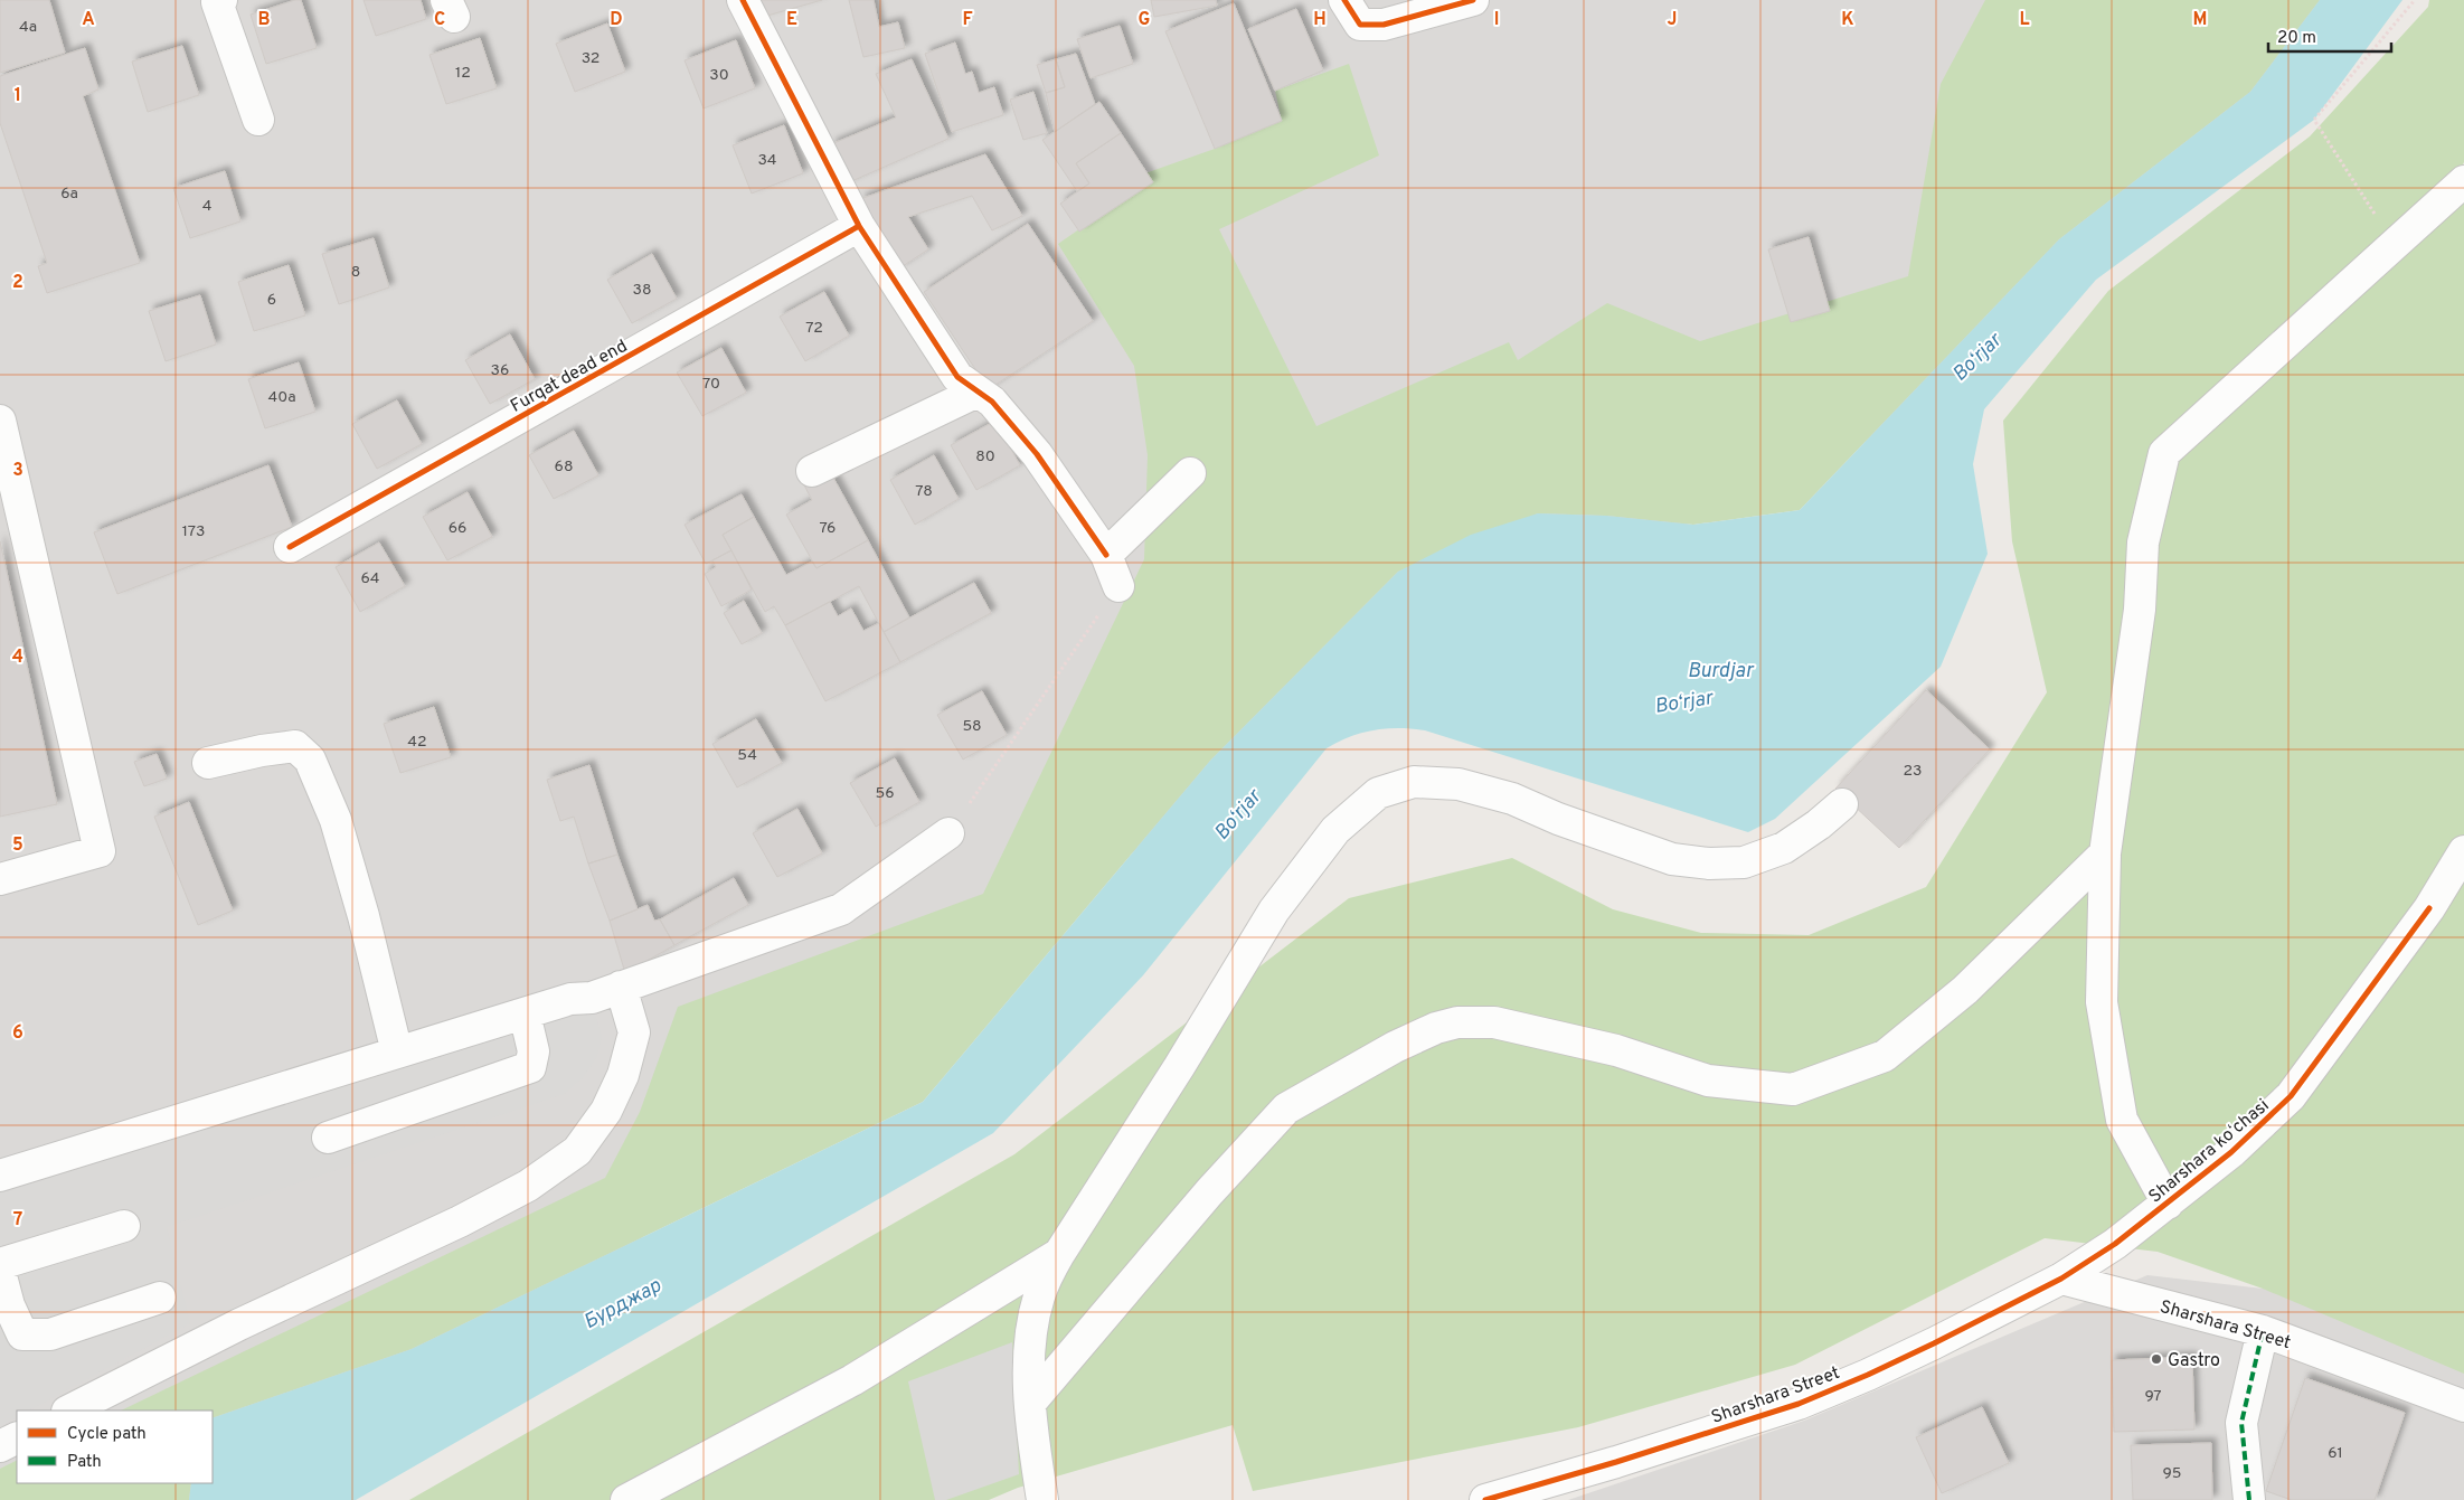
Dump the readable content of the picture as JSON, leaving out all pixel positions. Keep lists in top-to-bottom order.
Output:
{
  "streets": {
    "street": ["Furqat dead end", "Sharshara koʻchasi", "Sharshara Street"]
  },
  "crossings": [
    ["Sharshara koʻchasi", "Sharshara Street"]
  ],
  "water": ["Bo‘rjar", "Burdjar", "Бурджар"],
  "places": ["Gastro"],
  "house_numbers": [
    "4a",
    "32",
    "12",
    "30",
    "34",
    "6a",
    "4",
    "8",
    "38",
    "6",
    "72",
    "36",
    "70",
    "40a",
    "80",
    "68",
    "78",
    "66",
    "76",
    "173",
    "64",
    "58",
    "42",
    "54",
    "23",
    "56",
    "97",
    "61",
    "95"
  ],
  "legend": ["Cycle path", "Path"],
  "scale_bar": "20 m",
  "grid": {
    "columns": [
      "A",
      "B",
      "C",
      "D",
      "E",
      "F",
      "G",
      "H",
      "I",
      "J",
      "K",
      "L",
      "M"
    ],
    "rows": [
      "1",
      "2",
      "3",
      "4",
      "5",
      "6",
      "7"
    ]
  }
}
